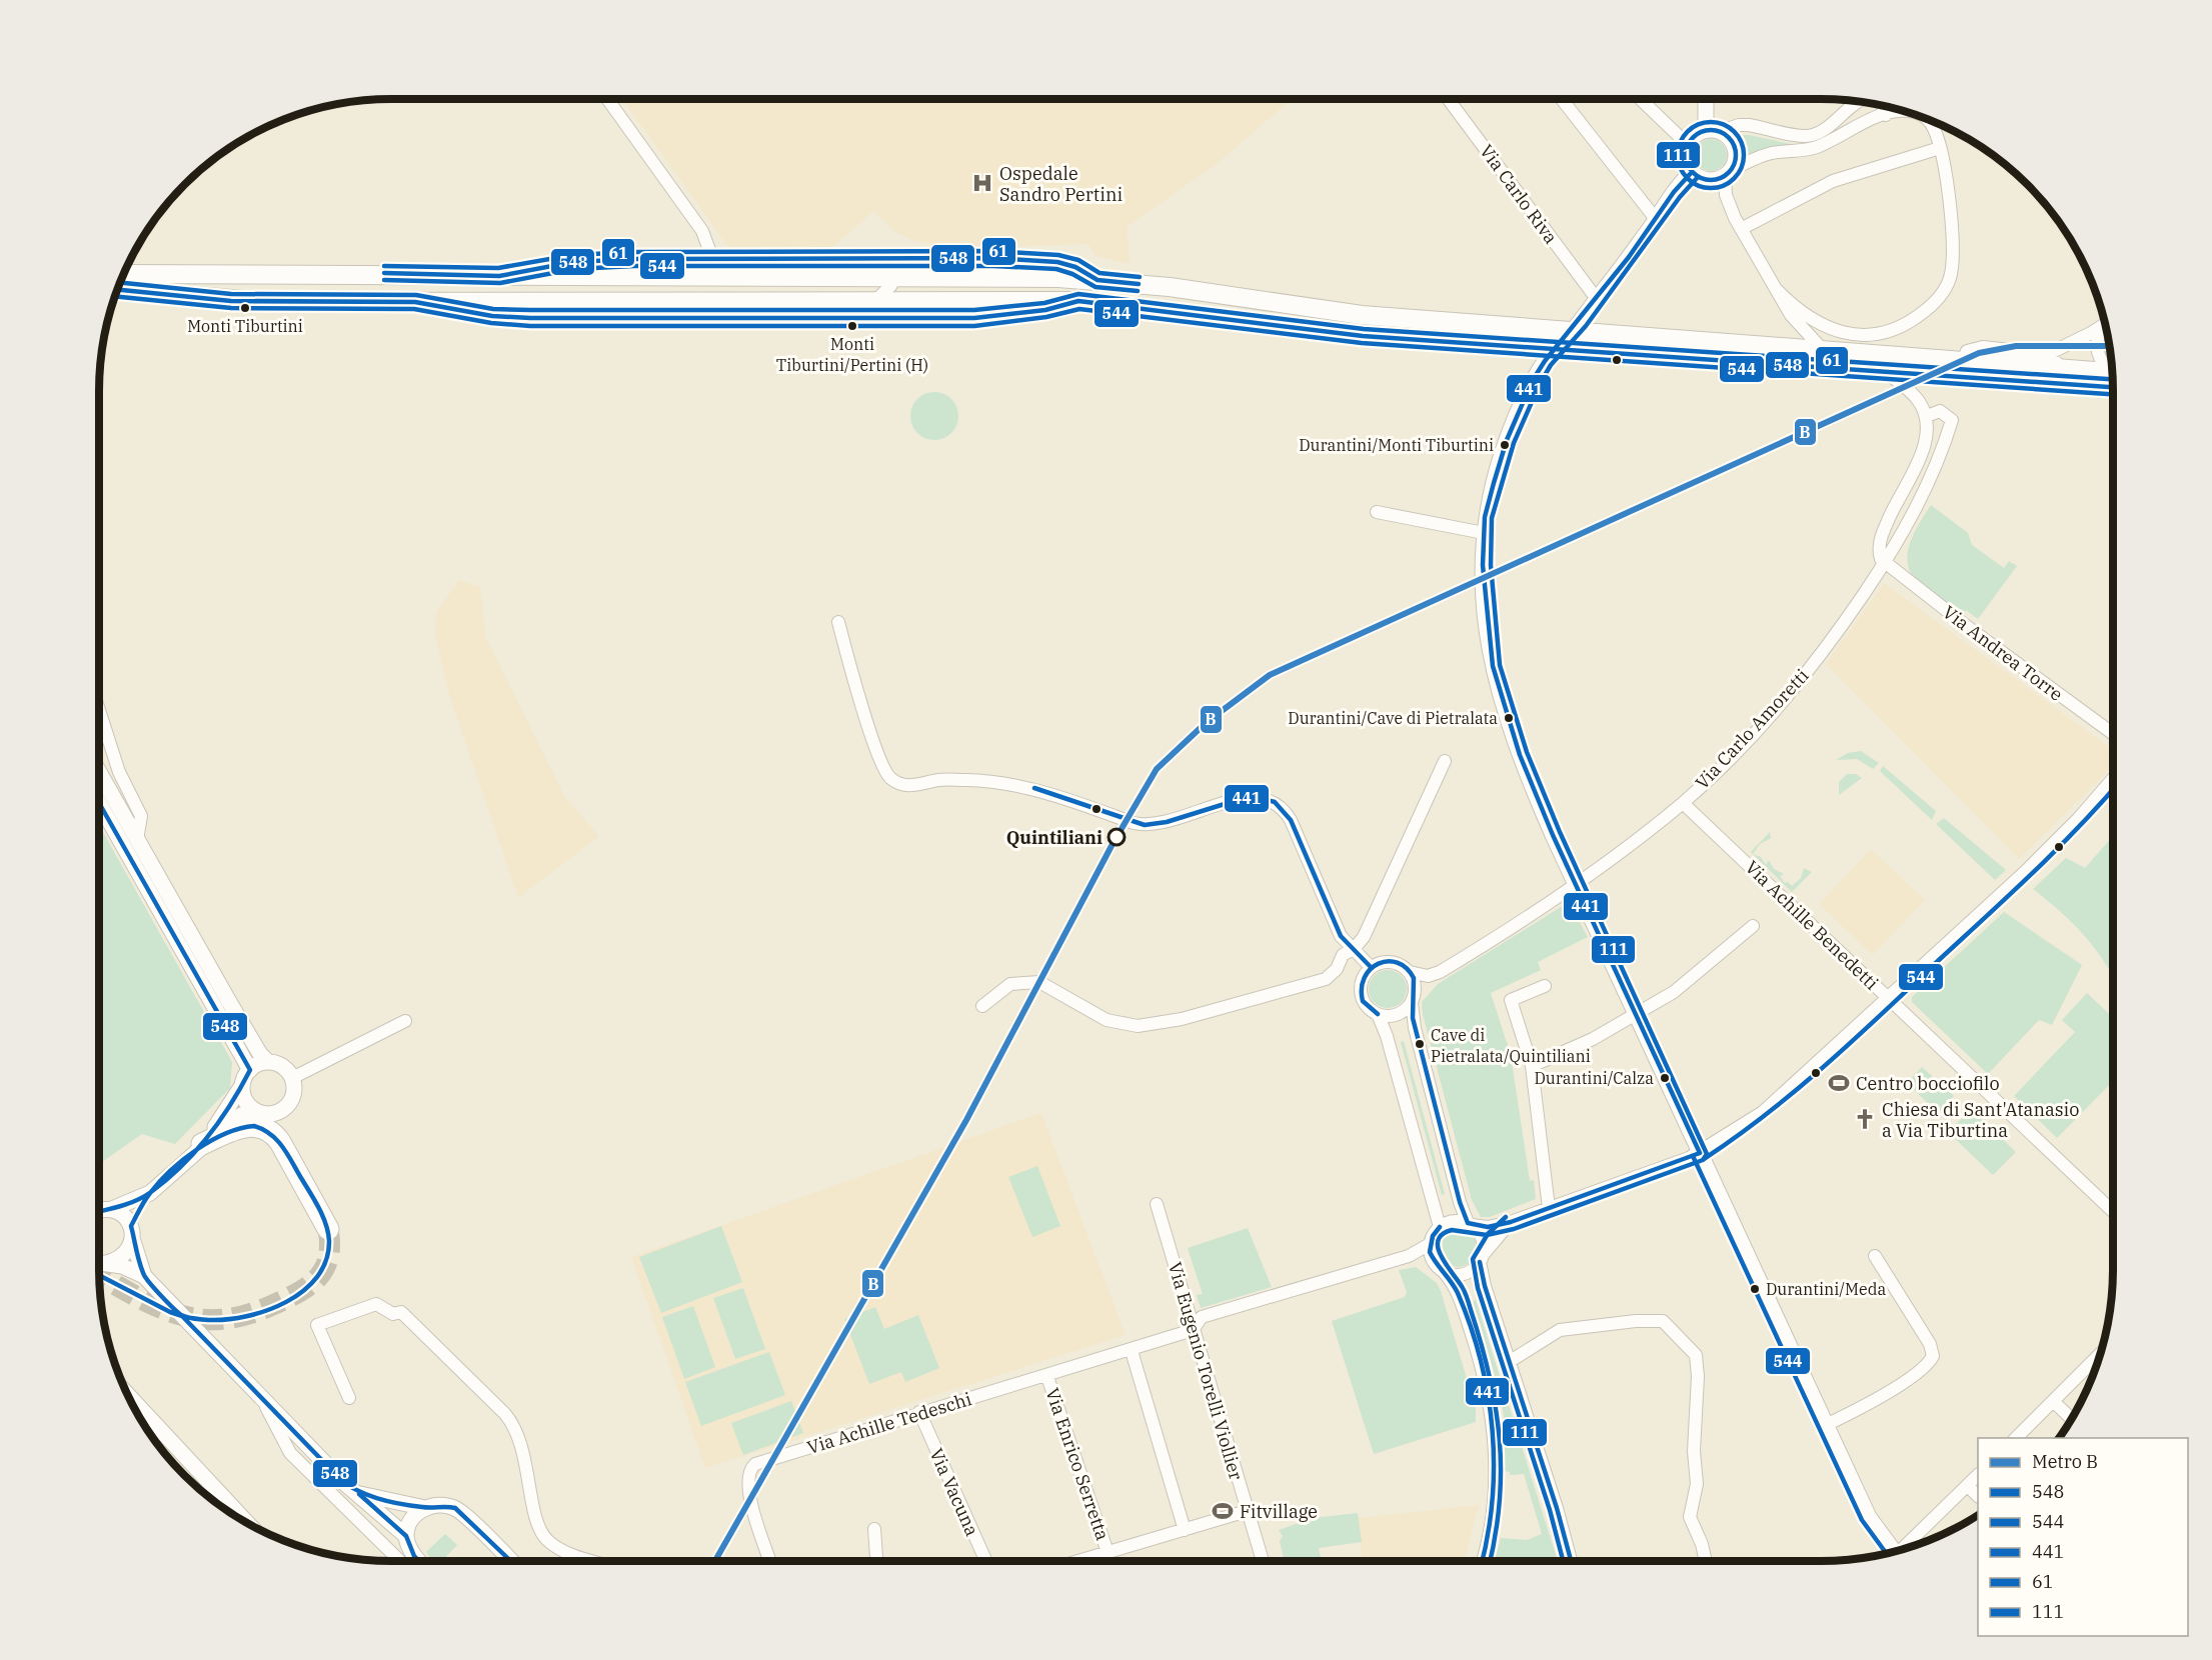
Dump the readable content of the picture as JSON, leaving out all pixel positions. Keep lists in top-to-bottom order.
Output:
{
  "streets": {
    "street": [
      "Via Carlo Riva",
      "Via Andrea Torre",
      "Via Carlo Amoretti",
      "Via Achille Benedetti",
      "Via Eugenio Torelli Viollier",
      "Via Achille Tedeschi",
      "Via Enrico Serretta",
      "Via Vacuna"
    ]
  },
  "crossings": [
    ["Via Andrea Torre", "Via Carlo Amoretti"],
    ["Via Carlo Amoretti", "Via Achille Benedetti"],
    ["Via Eugenio Torelli Viollier", "Via Achille Tedeschi"],
    ["Via Achille Tedeschi", "Via Enrico Serretta"],
    ["Via Achille Tedeschi", "Via Vacuna"]
  ],
  "places": {
    "hospital": ["Ospedale Sandro Pertini"],
    "other": [
      "Monti Tiburtini",
      "Monti Tiburtini/Pertini (H)",
      "Durantini/Monti Tiburtini",
      "Durantini/Cave di Pietralata",
      "Quintiliani",
      "Cave di Pietralata/Quintiliani",
      "Durantini/Calza",
      "Durantini/Meda"
    ],
    "sports": ["Centro bocciofilo", "Fitvillage"],
    "church": ["Chiesa di Sant'Atanasio a Via Tiburtina"]
  },
  "lines": [
    "transit line 111",
    "transit line 441",
    "transit line 61",
    "transit line 548",
    "transit line 544",
    "metro line B"
  ],
  "legend": [
    "Metro B",
    "548",
    "544",
    "441",
    "61",
    "111"
  ]
}
